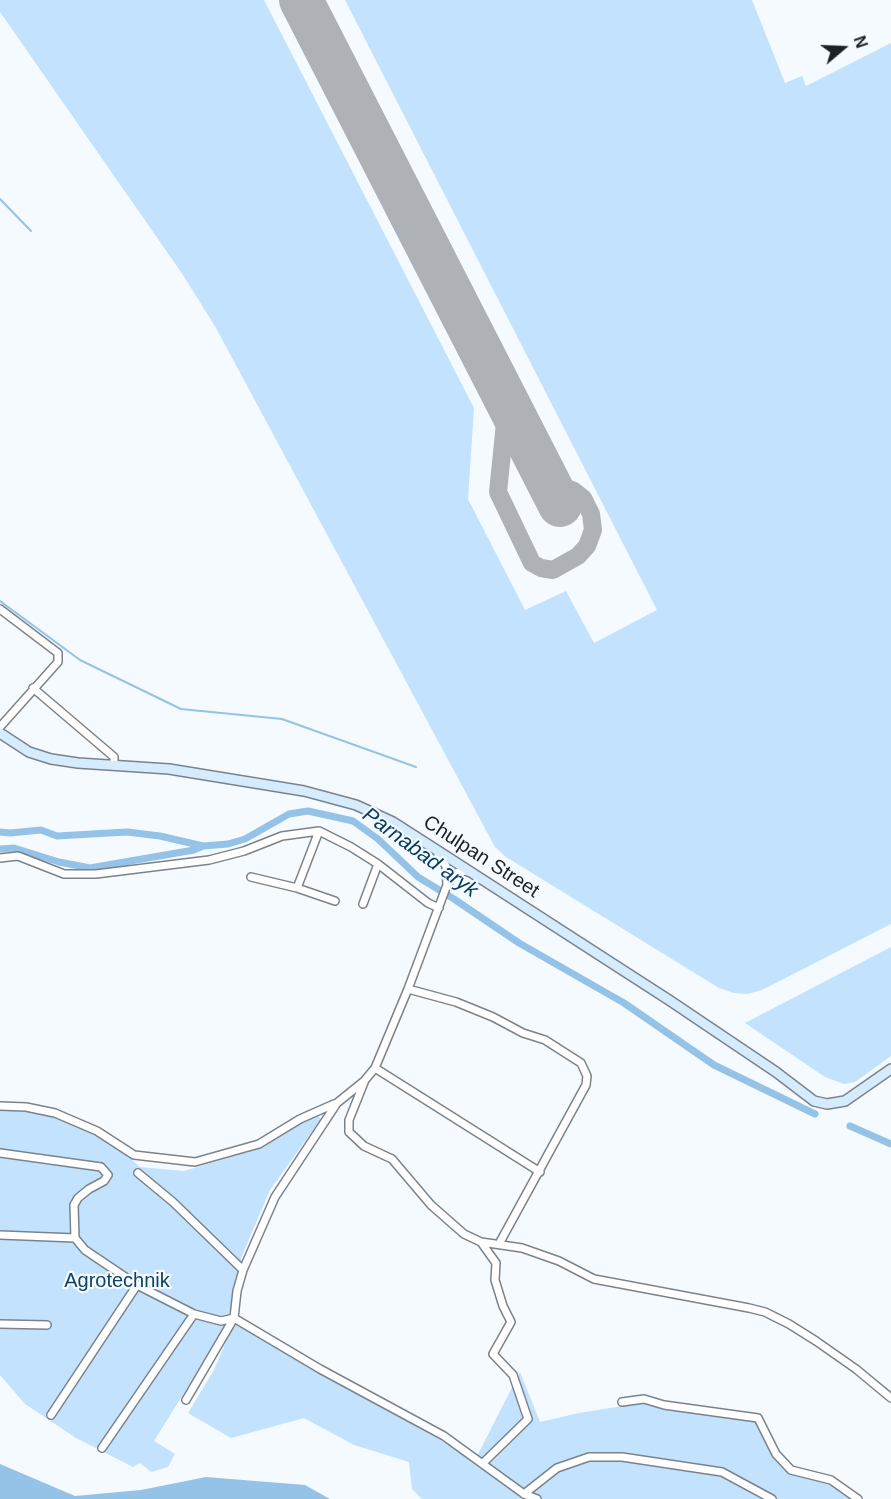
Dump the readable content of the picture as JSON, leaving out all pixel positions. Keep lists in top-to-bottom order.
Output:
{
  "streets": {
    "main road": ["Chulpan Street"]
  },
  "water": ["Parnabad aryk"],
  "parks": ["Agrotechnik"],
  "north": "right"
}
